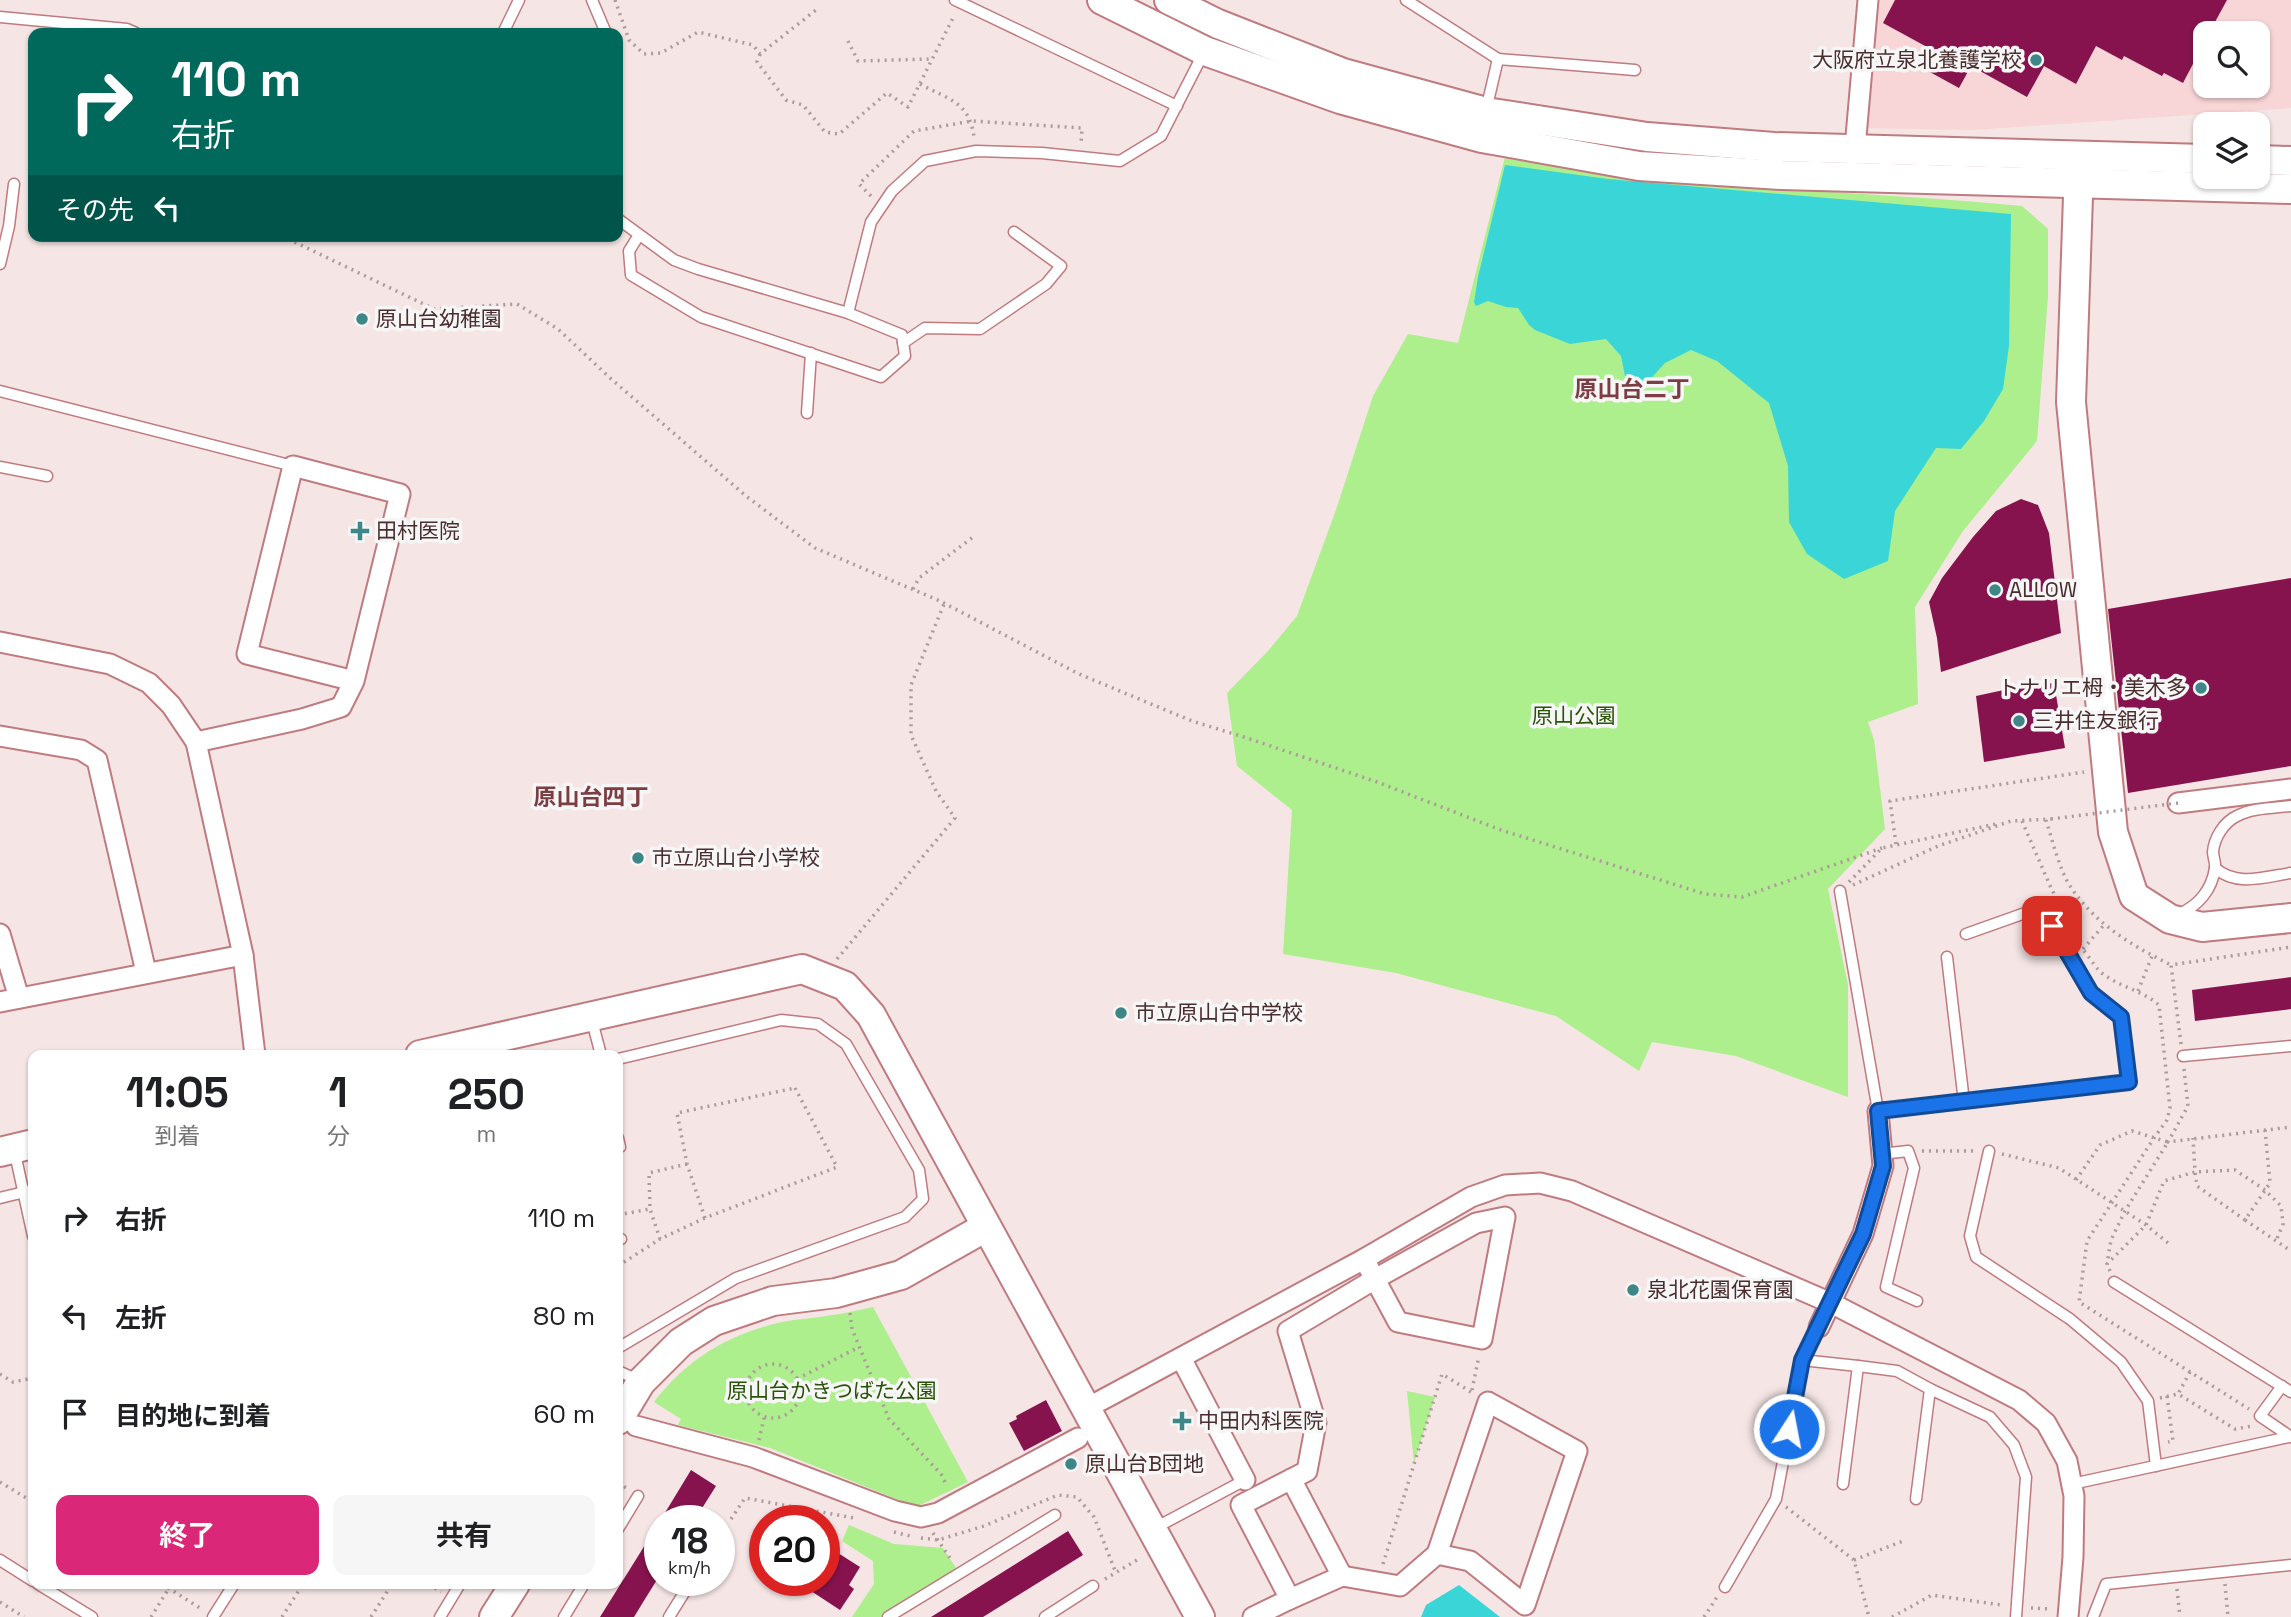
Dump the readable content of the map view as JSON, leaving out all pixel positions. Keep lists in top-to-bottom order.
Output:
{
  "districts": ["原山台二丁", "原山台四丁"],
  "parks": ["原山公園", "原山台かきつばた公園"],
  "places": {
    "other": [
      "大阪府立泉北養護学校",
      "原山台幼稚園",
      "ALLOW",
      "トナリエ栂・美木多",
      "三井住友銀行",
      "市立原山台小学校",
      "市立原山台中学校",
      "泉北花園保育園",
      "原山台B団地"
    ],
    "health": ["田村医院", "中田内科医院"]
  },
  "page": {
    "turn": ["110 m", "右折"],
    "then": "その先",
    "eta": [
      "11:05",
      "到着",
      "1",
      "分",
      "250",
      "m"
    ],
    "list": [
      {
        "name": "右折",
        "value": "110 m"
      },
      {
        "name": "左折",
        "value": "80 m"
      },
      {
        "name": "目的地に到着",
        "value": "60 m"
      }
    ],
    "buttons": ["終了", "共有"],
    "speed": "18 km/h",
    "limit": "20"
  }
}
